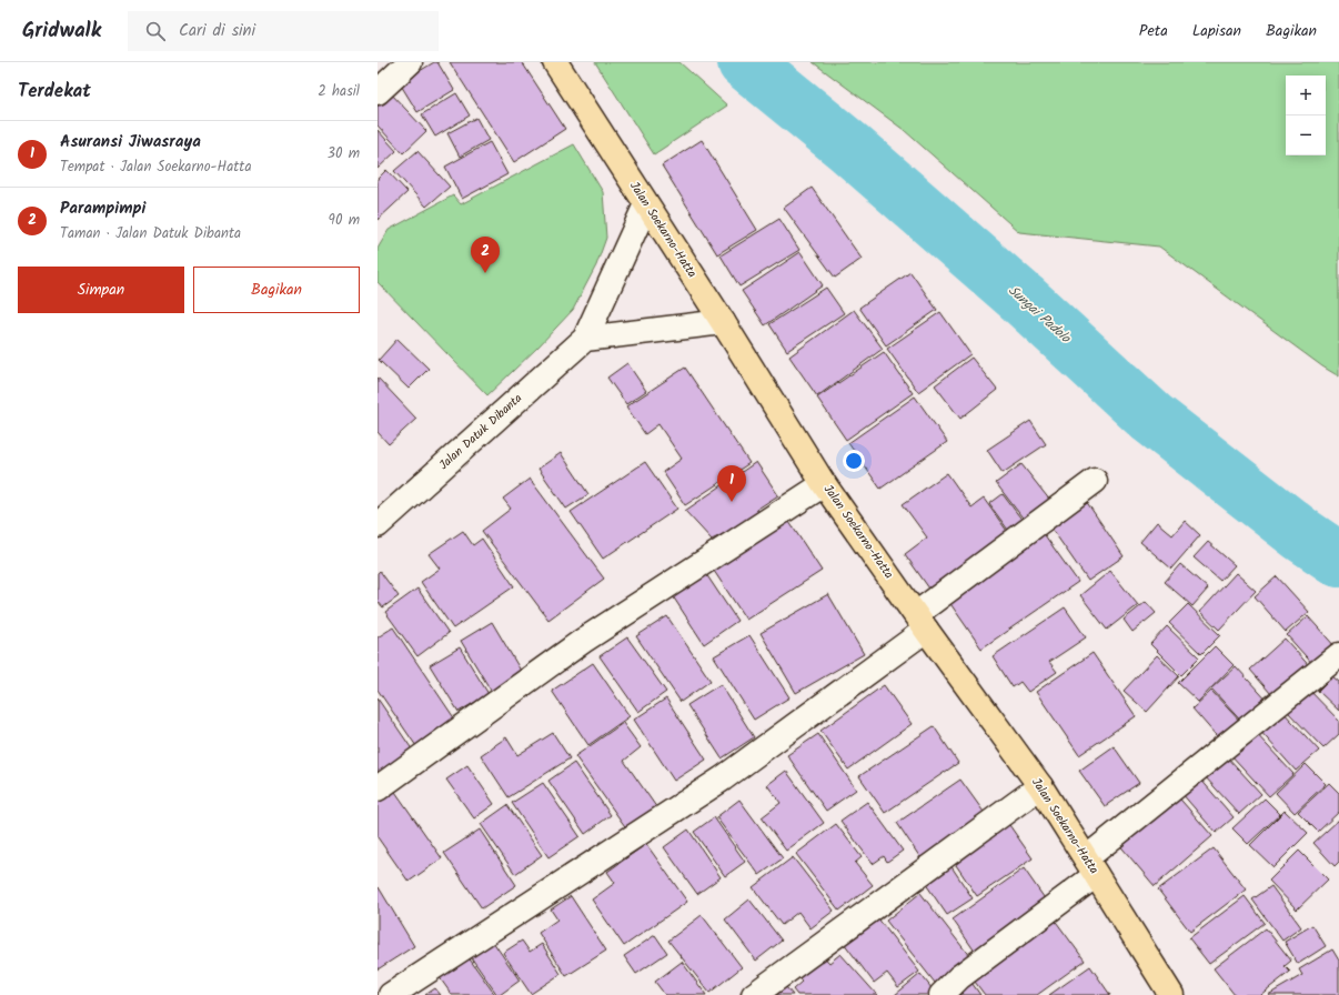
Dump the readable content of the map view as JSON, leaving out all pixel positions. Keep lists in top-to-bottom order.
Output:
{
  "streets": {
    "highway": ["Jalan Soekarno-Hatta"],
    "street": ["Jalan Datuk Dibanta"]
  },
  "crossings": [
    ["Jalan Soekarno-Hatta", "Jalan Datuk Dibanta"]
  ],
  "water": ["Sungai Padolo"],
  "page": {
    "header": "Gridwalk",
    "search": "Cari di sini",
    "nav": ["Peta", "Lapisan", "Bagikan"],
    "heading": ["Terdekat", "2 hasil"],
    "map_buttons": ["+", "−"],
    "list": [
      {
        "mark": "1",
        "name": "Asuransi Jiwasraya",
        "note": "Tempat · Jalan Soekarno-Hatta",
        "value": "30 m"
      },
      {
        "mark": "2",
        "name": "Parampimpi",
        "note": "Taman · Jalan Datuk Dibanta",
        "value": "90 m"
      }
    ],
    "pins": ["2", "1"],
    "buttons": ["Simpan", "Bagikan"]
  }
}
